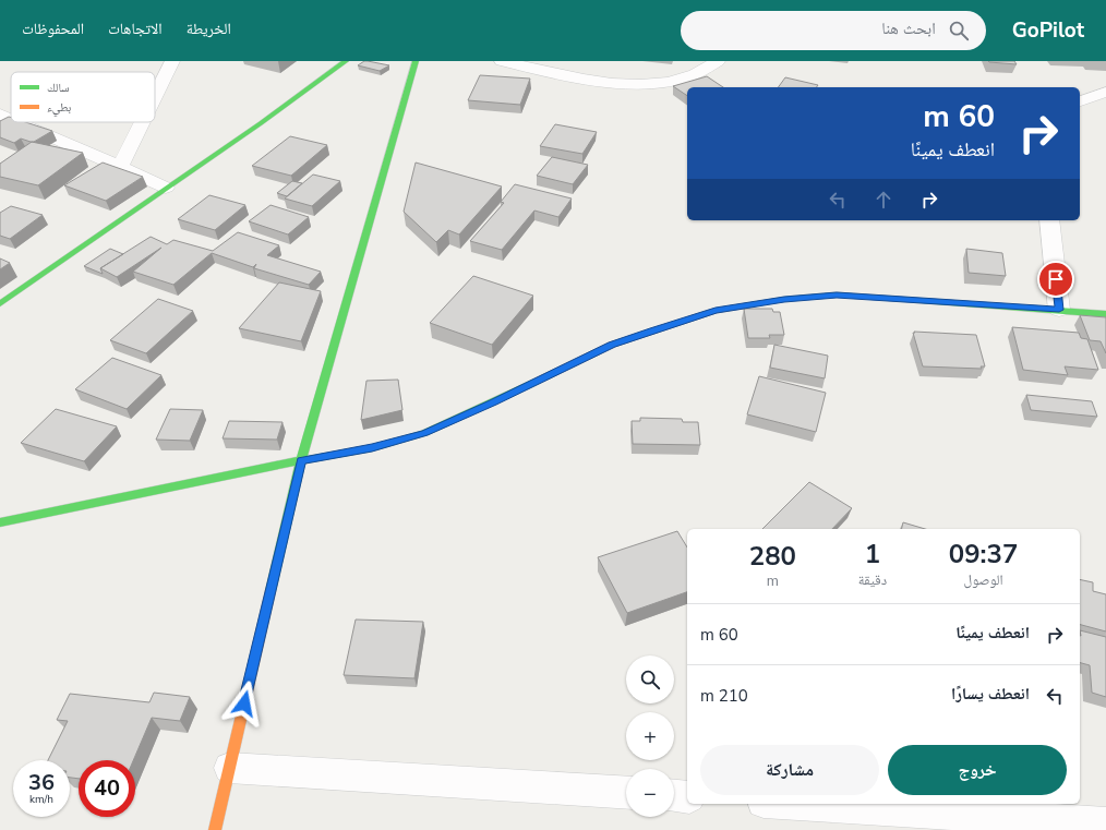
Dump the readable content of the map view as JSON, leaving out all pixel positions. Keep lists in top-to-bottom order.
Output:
{
  "legend": ["سالك", "بطيء"],
  "page": {
    "header": "GoPilot",
    "search": "ابحث هنا",
    "nav": ["الخريطة", "الاتجاهات", "المحفوظات"],
    "turn": ["60 m", "انعطف يمينًا"],
    "eta": [
      "09:37",
      "الوصول",
      "1",
      "دقيقة",
      "280",
      "m"
    ],
    "list": [
      {
        "name": "انعطف يمينًا",
        "value": "60 m"
      },
      {
        "name": "انعطف يسارًا",
        "value": "210 m"
      }
    ],
    "map_buttons": ["+", "−"],
    "buttons": ["خروج", "مشاركة"],
    "speed": "36 km/h",
    "limit": "40"
  }
}
